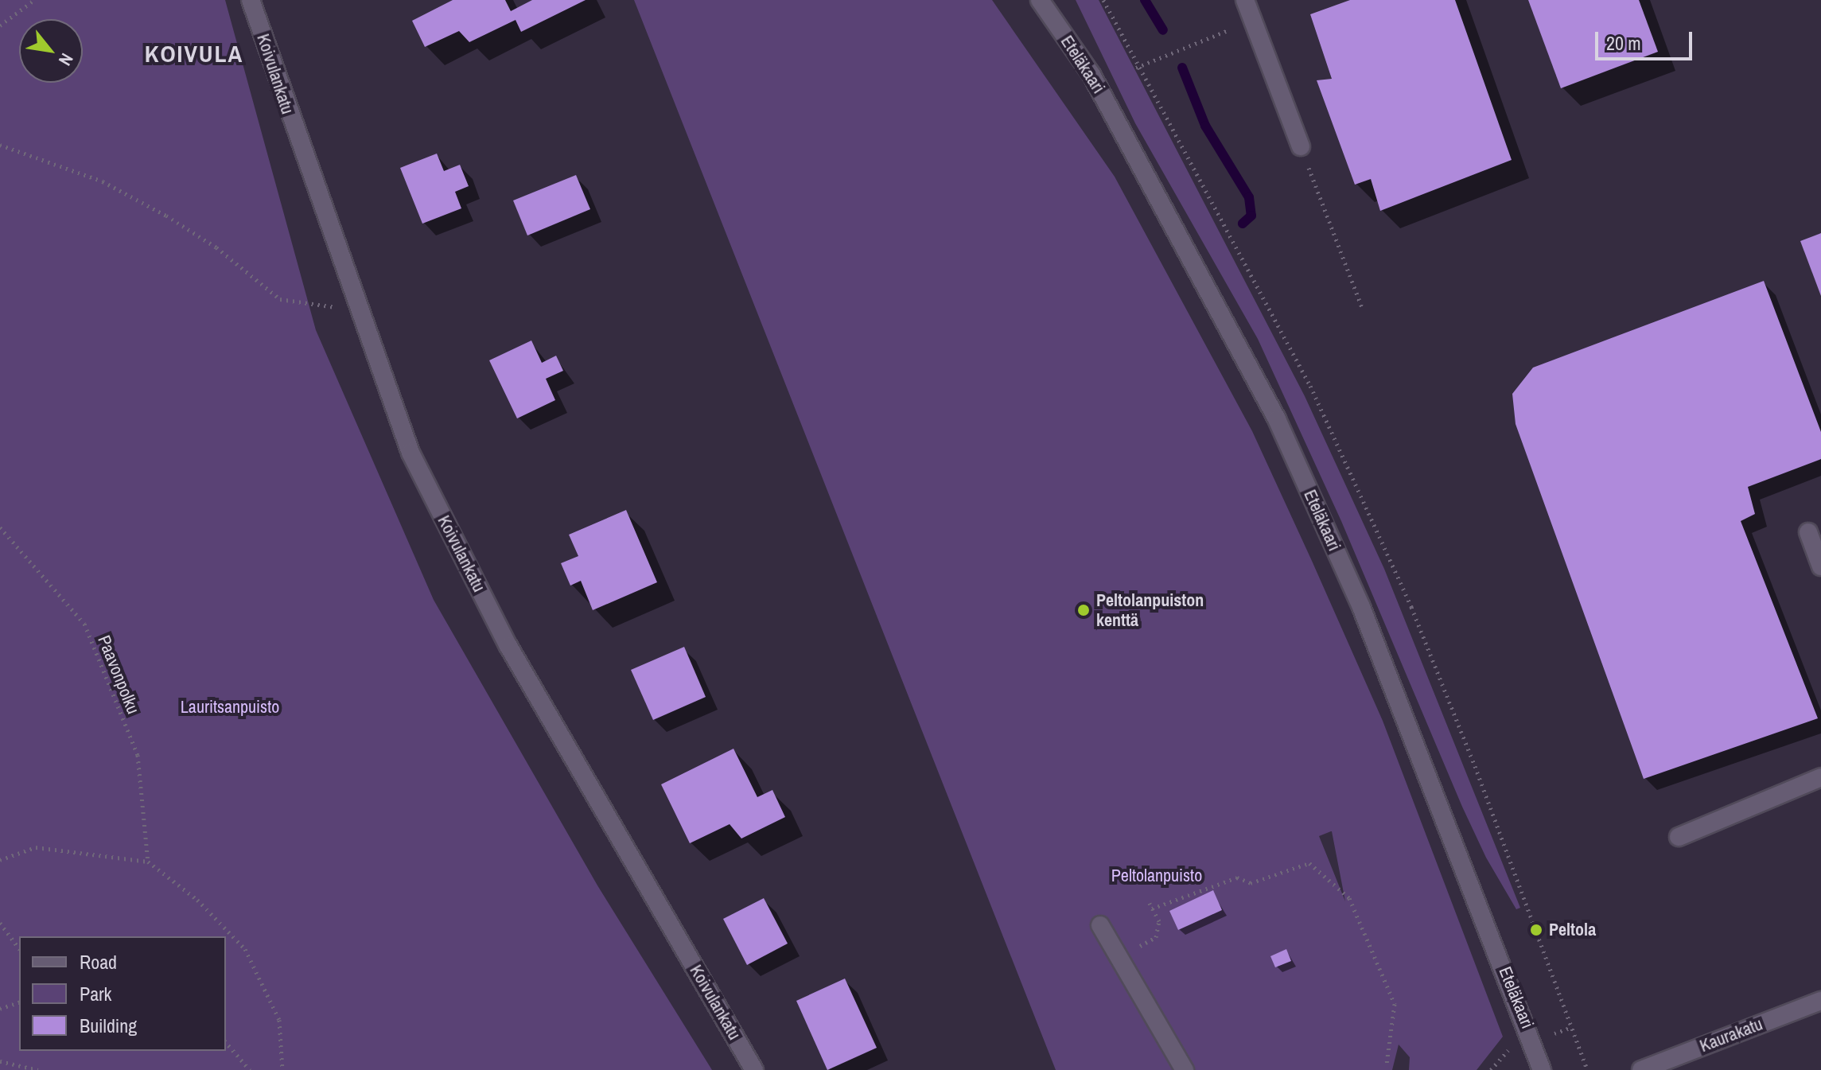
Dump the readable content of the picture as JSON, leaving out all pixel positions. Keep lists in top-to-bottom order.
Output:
{
  "streets": {
    "street": ["Eteläkaari", "Koivulankatu", "Kaurakatu"],
    "path": ["Paavonpolku"]
  },
  "districts": ["KOIVULA"],
  "parks": ["Lauritsanpuisto", "Peltolanpuisto"],
  "places": ["Peltolanpuiston kenttä", "Peltola"],
  "legend": ["Road", "Park", "Building"],
  "scale_bar": "20 m",
  "north": "bottom right"
}
